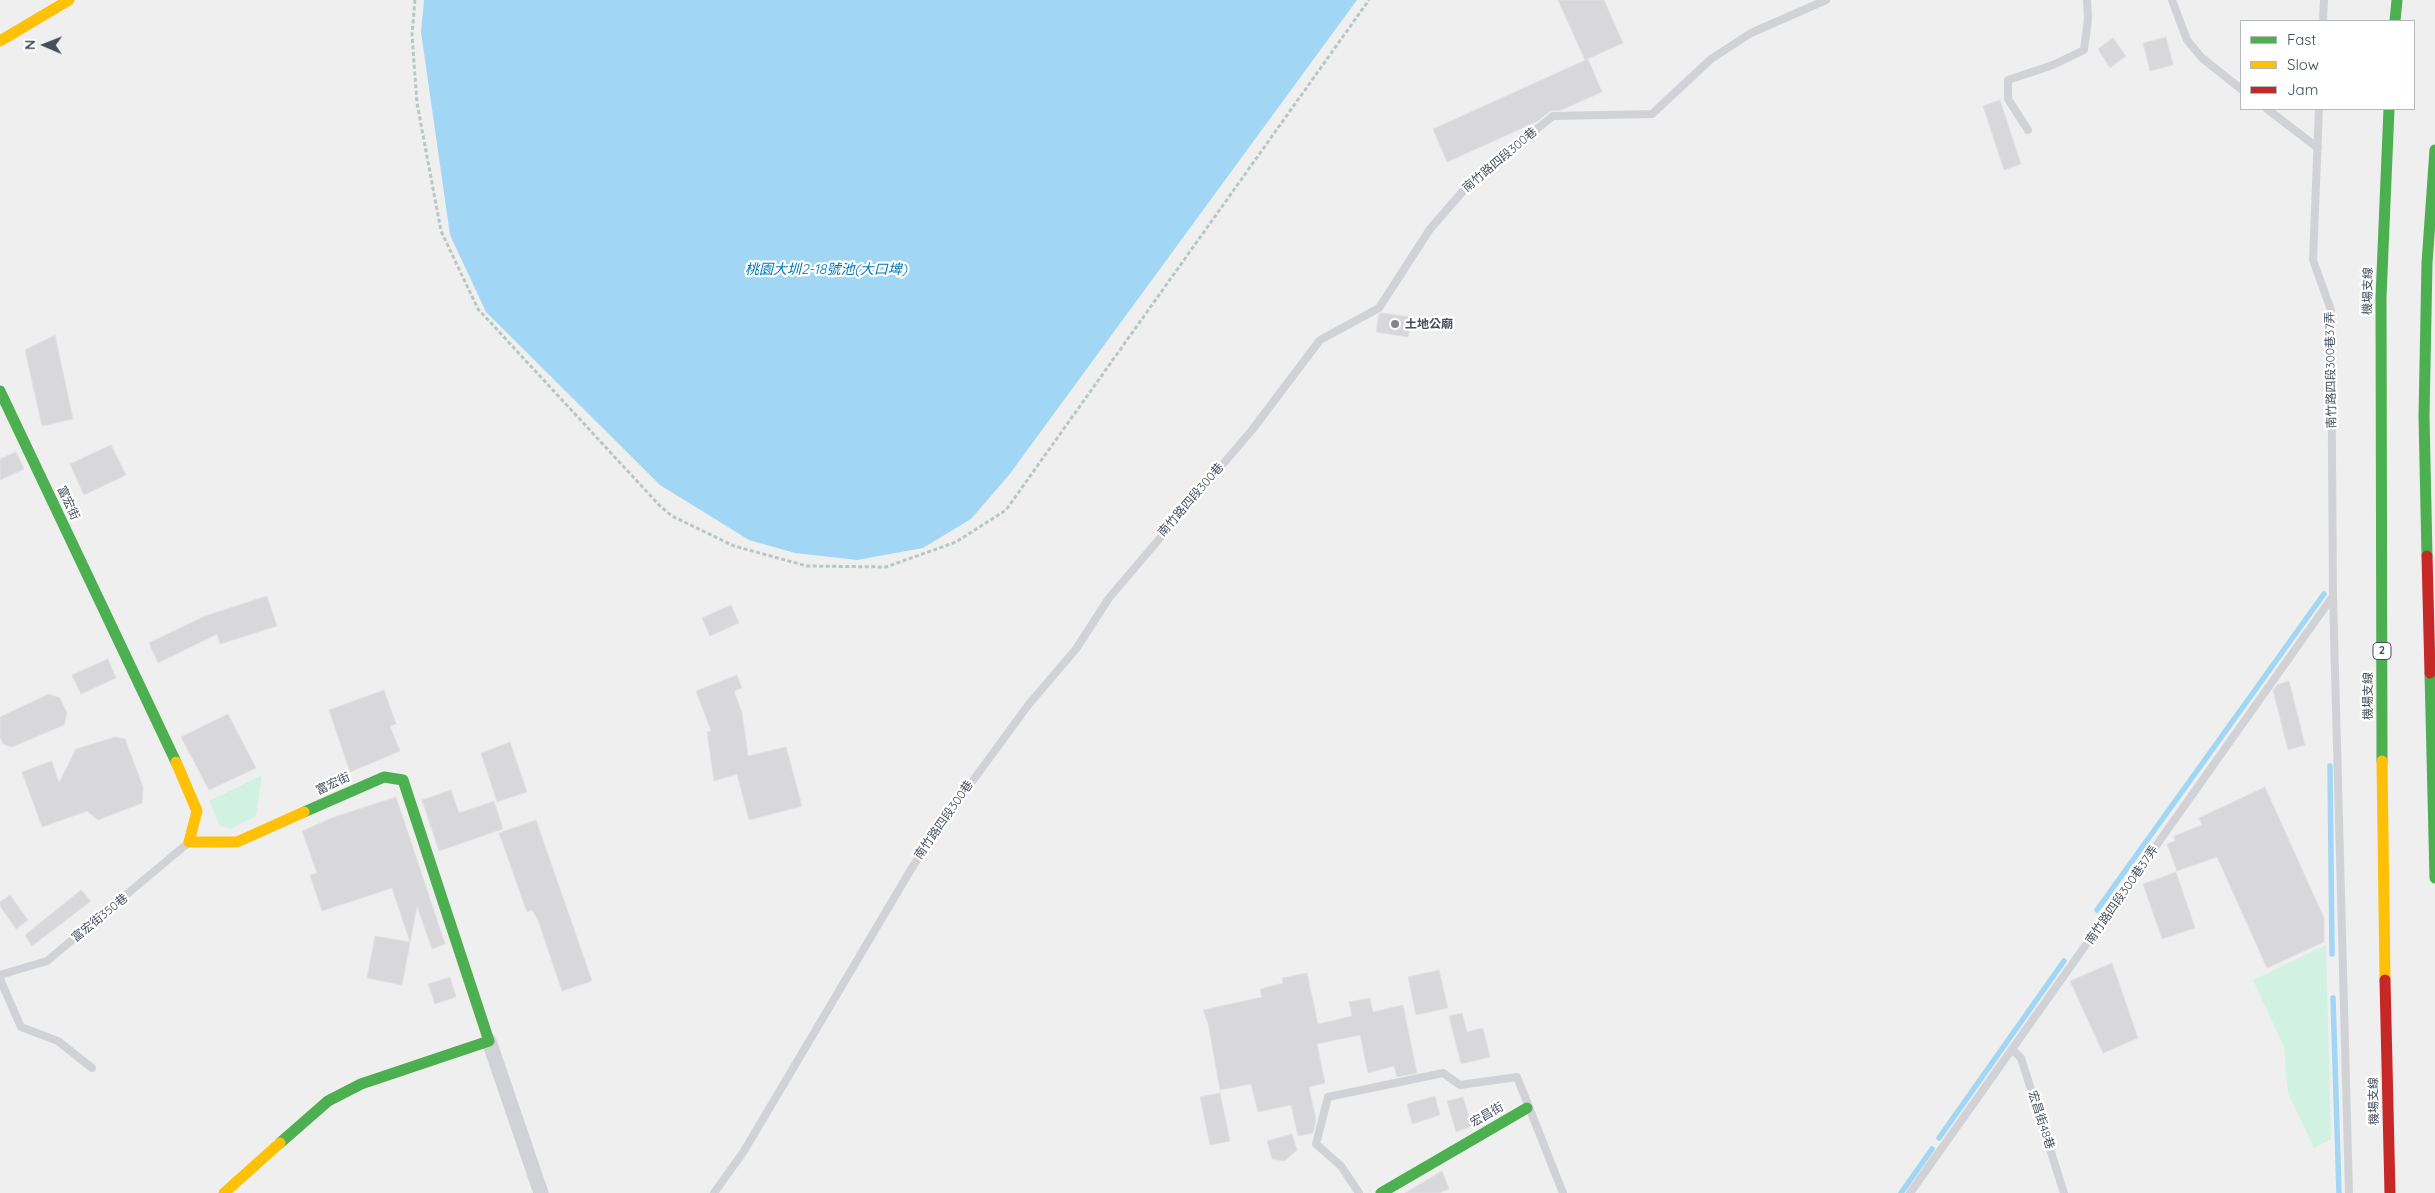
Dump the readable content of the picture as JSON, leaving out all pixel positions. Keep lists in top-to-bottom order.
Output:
{
  "streets": {
    "main road": [
      "機場支線",
      "富宏街",
      "2",
      "宏昌街"
    ],
    "lane": [
      "南竹路四段300巷",
      "南竹路四段300巷37弄",
      "富宏街350巷",
      "宏昌街48巷"
    ]
  },
  "crossings": [
    ["南竹路四段300巷37弄", "宏昌街48巷"],
    ["富宏街", "富宏街350巷"]
  ],
  "water": ["桃園大圳2-18號池(大口埤)"],
  "places": ["土地公廟"],
  "legend": ["Fast", "Slow", "Jam"],
  "north": "left"
}
